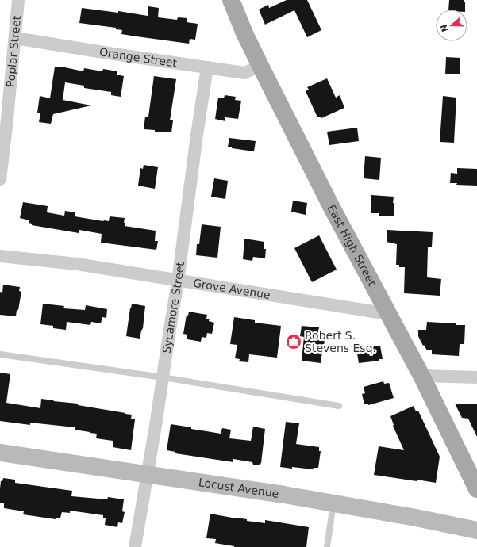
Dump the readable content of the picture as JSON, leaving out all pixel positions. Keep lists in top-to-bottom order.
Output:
{
  "streets": {
    "main road": ["East High Street"],
    "street": [
      "Poplar Street",
      "Orange Street",
      "Grove Avenue",
      "Sycamore Street",
      "Locust Avenue"
    ]
  },
  "crossings": [
    ["Poplar Street", "Orange Street"],
    ["Orange Street", "East High Street"],
    ["Orange Street", "Sycamore Street"],
    ["East High Street", "Grove Avenue"],
    ["Grove Avenue", "Sycamore Street"],
    ["Sycamore Street", "Locust Avenue"]
  ],
  "places": {
    "office": ["Robert S. Stevens Esq."]
  },
  "north": "left"
}
